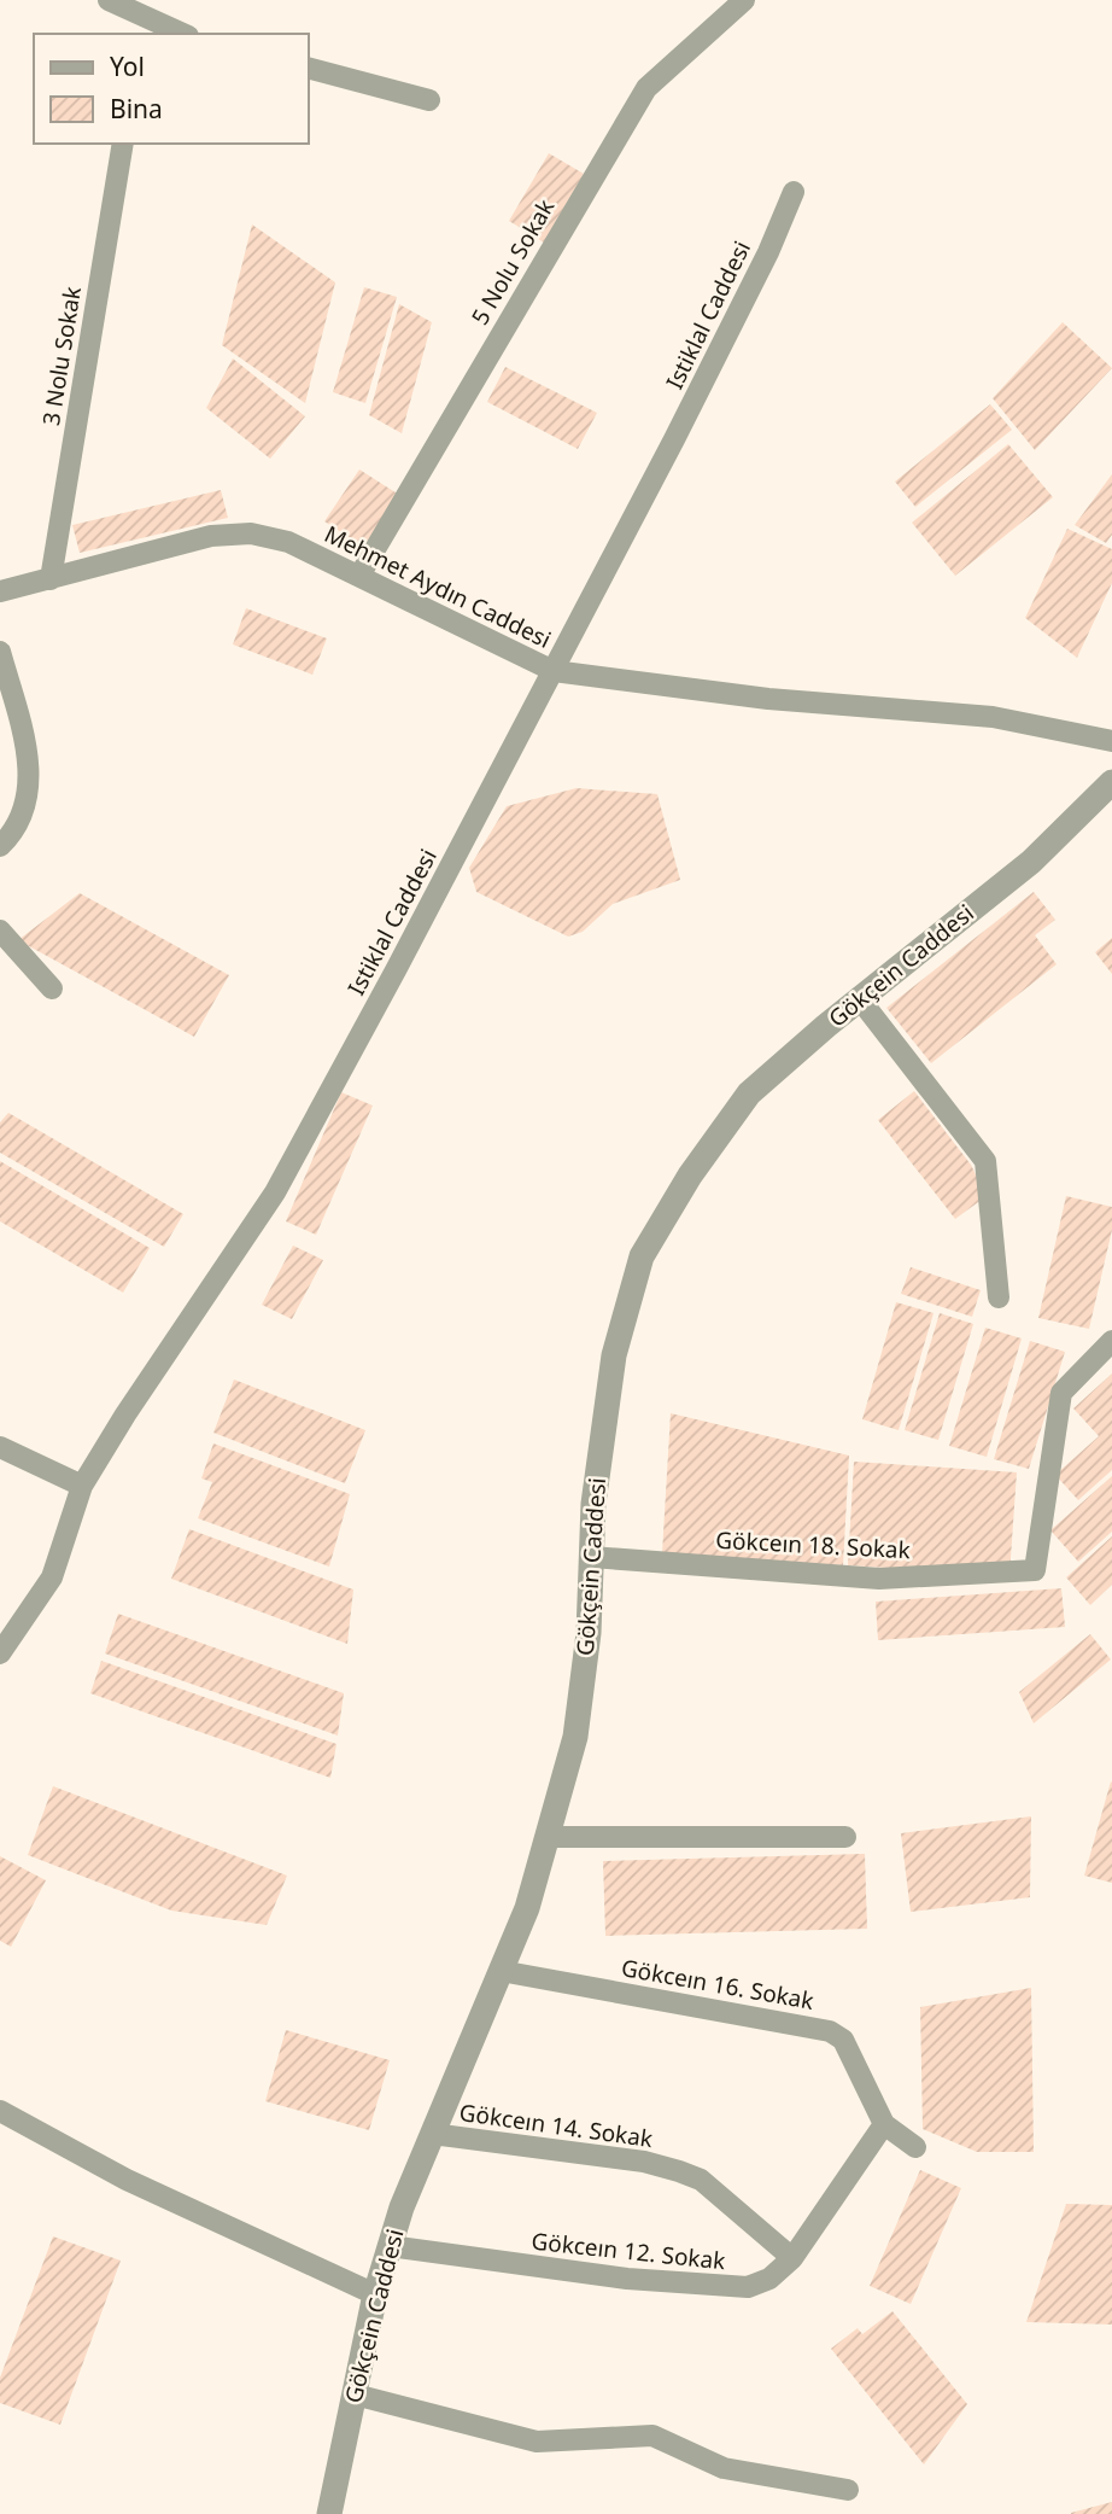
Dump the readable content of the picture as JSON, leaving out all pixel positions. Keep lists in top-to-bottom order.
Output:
{
  "streets": {
    "street": [
      "5 Nolu Sokak",
      "Istiklal Caddesi",
      "3 Nolu Sokak",
      "Mehmet Aydın Caddesi",
      "Gökçein Caddesi",
      "Gökceın 18. Sokak",
      "Gökceın 16. Sokak",
      "Gökceın 14. Sokak",
      "Gökceın 12. Sokak"
    ]
  },
  "crossings": [
    ["5 Nolu Sokak", "Mehmet Aydın Caddesi"],
    ["Istiklal Caddesi", "Mehmet Aydın Caddesi"],
    ["3 Nolu Sokak", "Mehmet Aydın Caddesi"],
    ["Gökçein Caddesi", "Gökceın 18. Sokak"],
    ["Gökçein Caddesi", "Gökceın 16. Sokak"],
    ["Gökçein Caddesi", "Gökceın 14. Sokak"],
    ["Gökçein Caddesi", "Gökceın 12. Sokak"],
    ["Gökceın 16. Sokak", "Gökceın 12. Sokak"],
    ["Gökceın 14. Sokak", "Gökceın 12. Sokak"]
  ],
  "legend": ["Yol", "Bina"]
}
